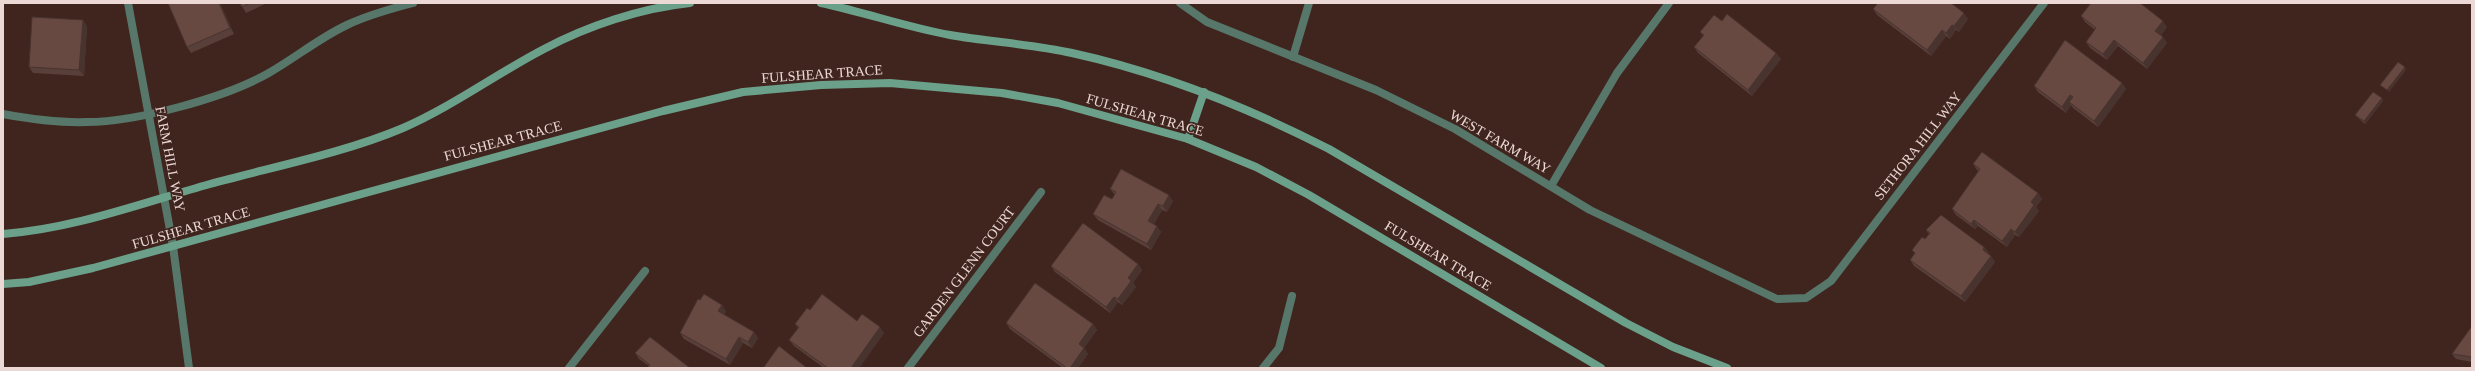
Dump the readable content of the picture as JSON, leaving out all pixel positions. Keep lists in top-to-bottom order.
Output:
{
  "streets": {
    "street": [
      "FULSHEAR TRACE",
      "WEST FARM WAY",
      "SETHORA HILL WAY",
      "FARM HILL WAY",
      "GARDEN GLENN COURT"
    ]
  },
  "crossings": [
    ["FULSHEAR TRACE", "FARM HILL WAY"],
    ["WEST FARM WAY", "SETHORA HILL WAY"]
  ]
}
